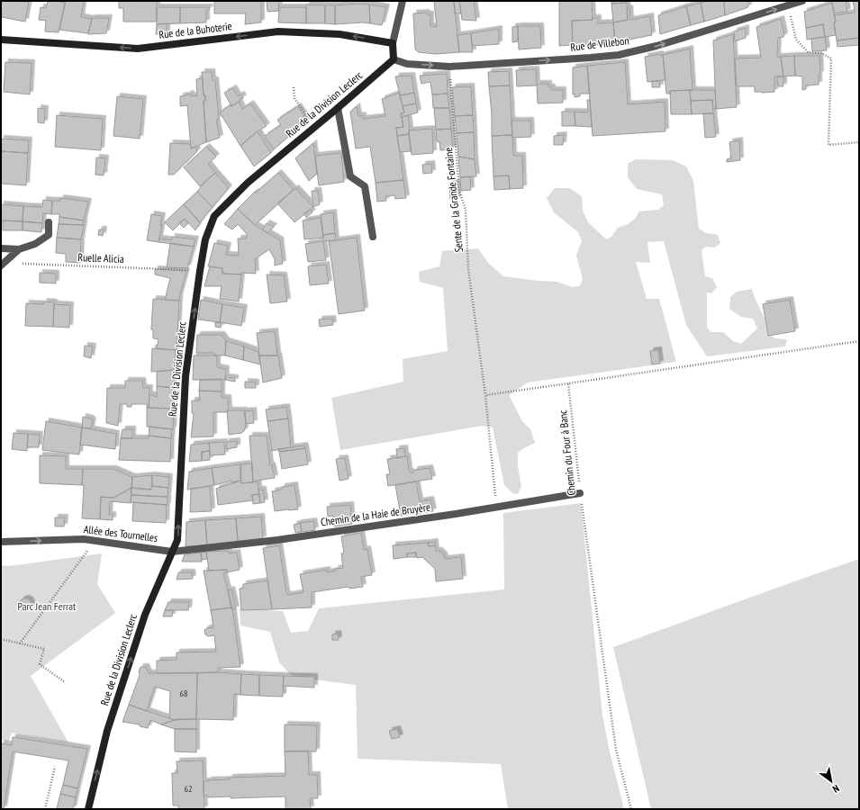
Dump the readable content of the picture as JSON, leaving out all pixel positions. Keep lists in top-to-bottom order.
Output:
{
  "streets": {
    "main road": ["Rue de la Buhoterie", "Rue de la Division Leclerc"],
    "street": ["Rue de Villebon", "Chemin de la Haie de Bruyère", "Allée des Tournelles"],
    "path": ["Sente de la Grande Fontaine", "Ruelle Alicia", "Chemin du Four à Banc"]
  },
  "crossings": [
    ["Rue de Villebon", "Rue de la Division Leclerc"],
    ["Rue de Villebon", "Sente de la Grande Fontaine"],
    ["Rue de la Division Leclerc", "Ruelle Alicia"],
    ["Rue de la Division Leclerc", "Chemin de la Haie de Bruyère"],
    ["Rue de la Division Leclerc", "Allée des Tournelles"],
    ["Sente de la Grande Fontaine", "Chemin de la Haie de Bruyère"],
    ["Chemin du Four à Banc", "Chemin de la Haie de Bruyère"],
    ["Chemin de la Haie de Bruyère", "Allée des Tournelles"]
  ],
  "one_way": [
    "Rue de la Buhoterie",
    "Rue de Villebon",
    "Rue de la Division Leclerc",
    "Allée des Tournelles"
  ],
  "parks": ["Parc Jean Ferrat"],
  "house_numbers": ["68", "62"],
  "north": "bottom right"
}
